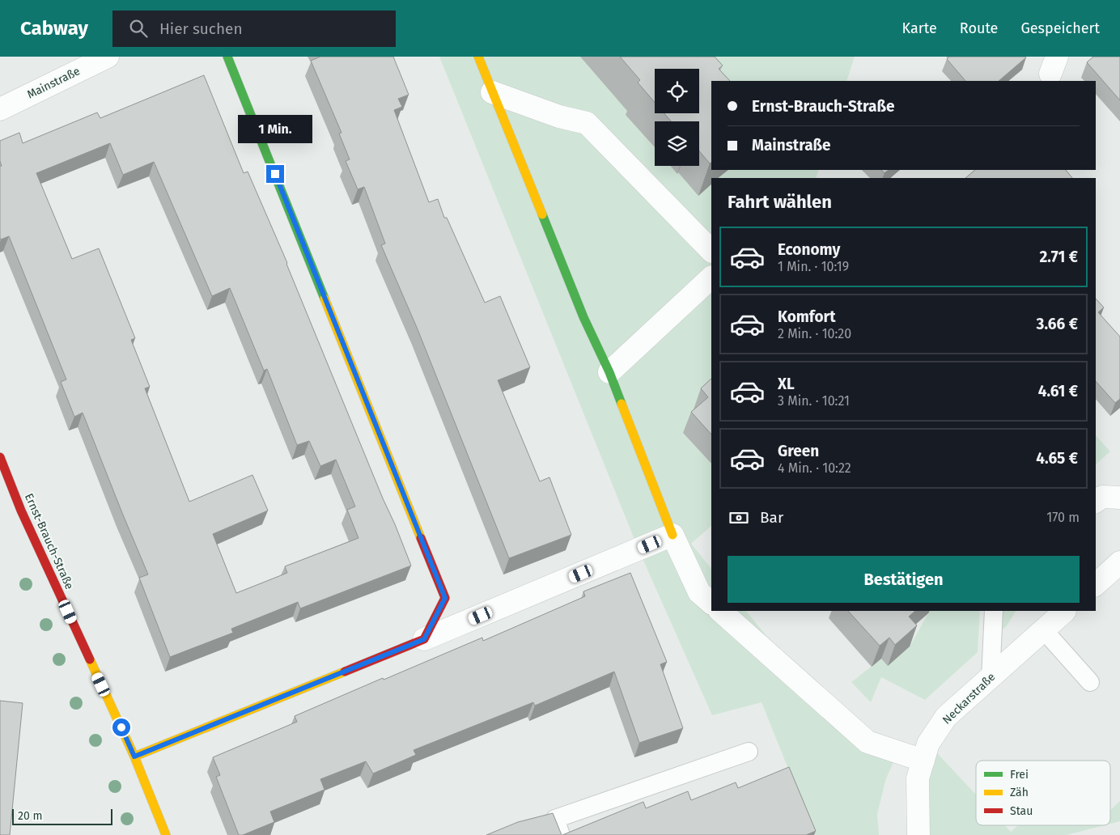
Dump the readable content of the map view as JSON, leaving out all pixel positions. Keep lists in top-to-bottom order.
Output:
{
  "streets": {
    "street": ["Mainstraße", "Ernst-Brauch-Straße", "Neckarstraße"]
  },
  "legend": ["Frei", "Zäh", "Stau"],
  "scale_bar": "20 m",
  "page": {
    "header": "Cabway",
    "search": "Hier suchen",
    "nav": ["Karte", "Route", "Gespeichert"],
    "banner": ["Ernst-Brauch-Straße", "Mainstraße"],
    "bubble": "1 Min.",
    "heading": "Fahrt wählen",
    "list": [
      {
        "name": "Economy",
        "note": "1 Min. · 10:19",
        "value": "2.71 €"
      },
      {
        "name": "Komfort",
        "note": "2 Min. · 10:20",
        "value": "3.66 €"
      },
      {
        "name": "XL",
        "note": "3 Min. · 10:21",
        "value": "4.61 €"
      },
      {
        "name": "Green",
        "note": "4 Min. · 10:22",
        "value": "4.65 €"
      }
    ],
    "pay": ["Bar", "170 m"],
    "buttons": "Bestätigen",
    "scale": "20 m"
  }
}
